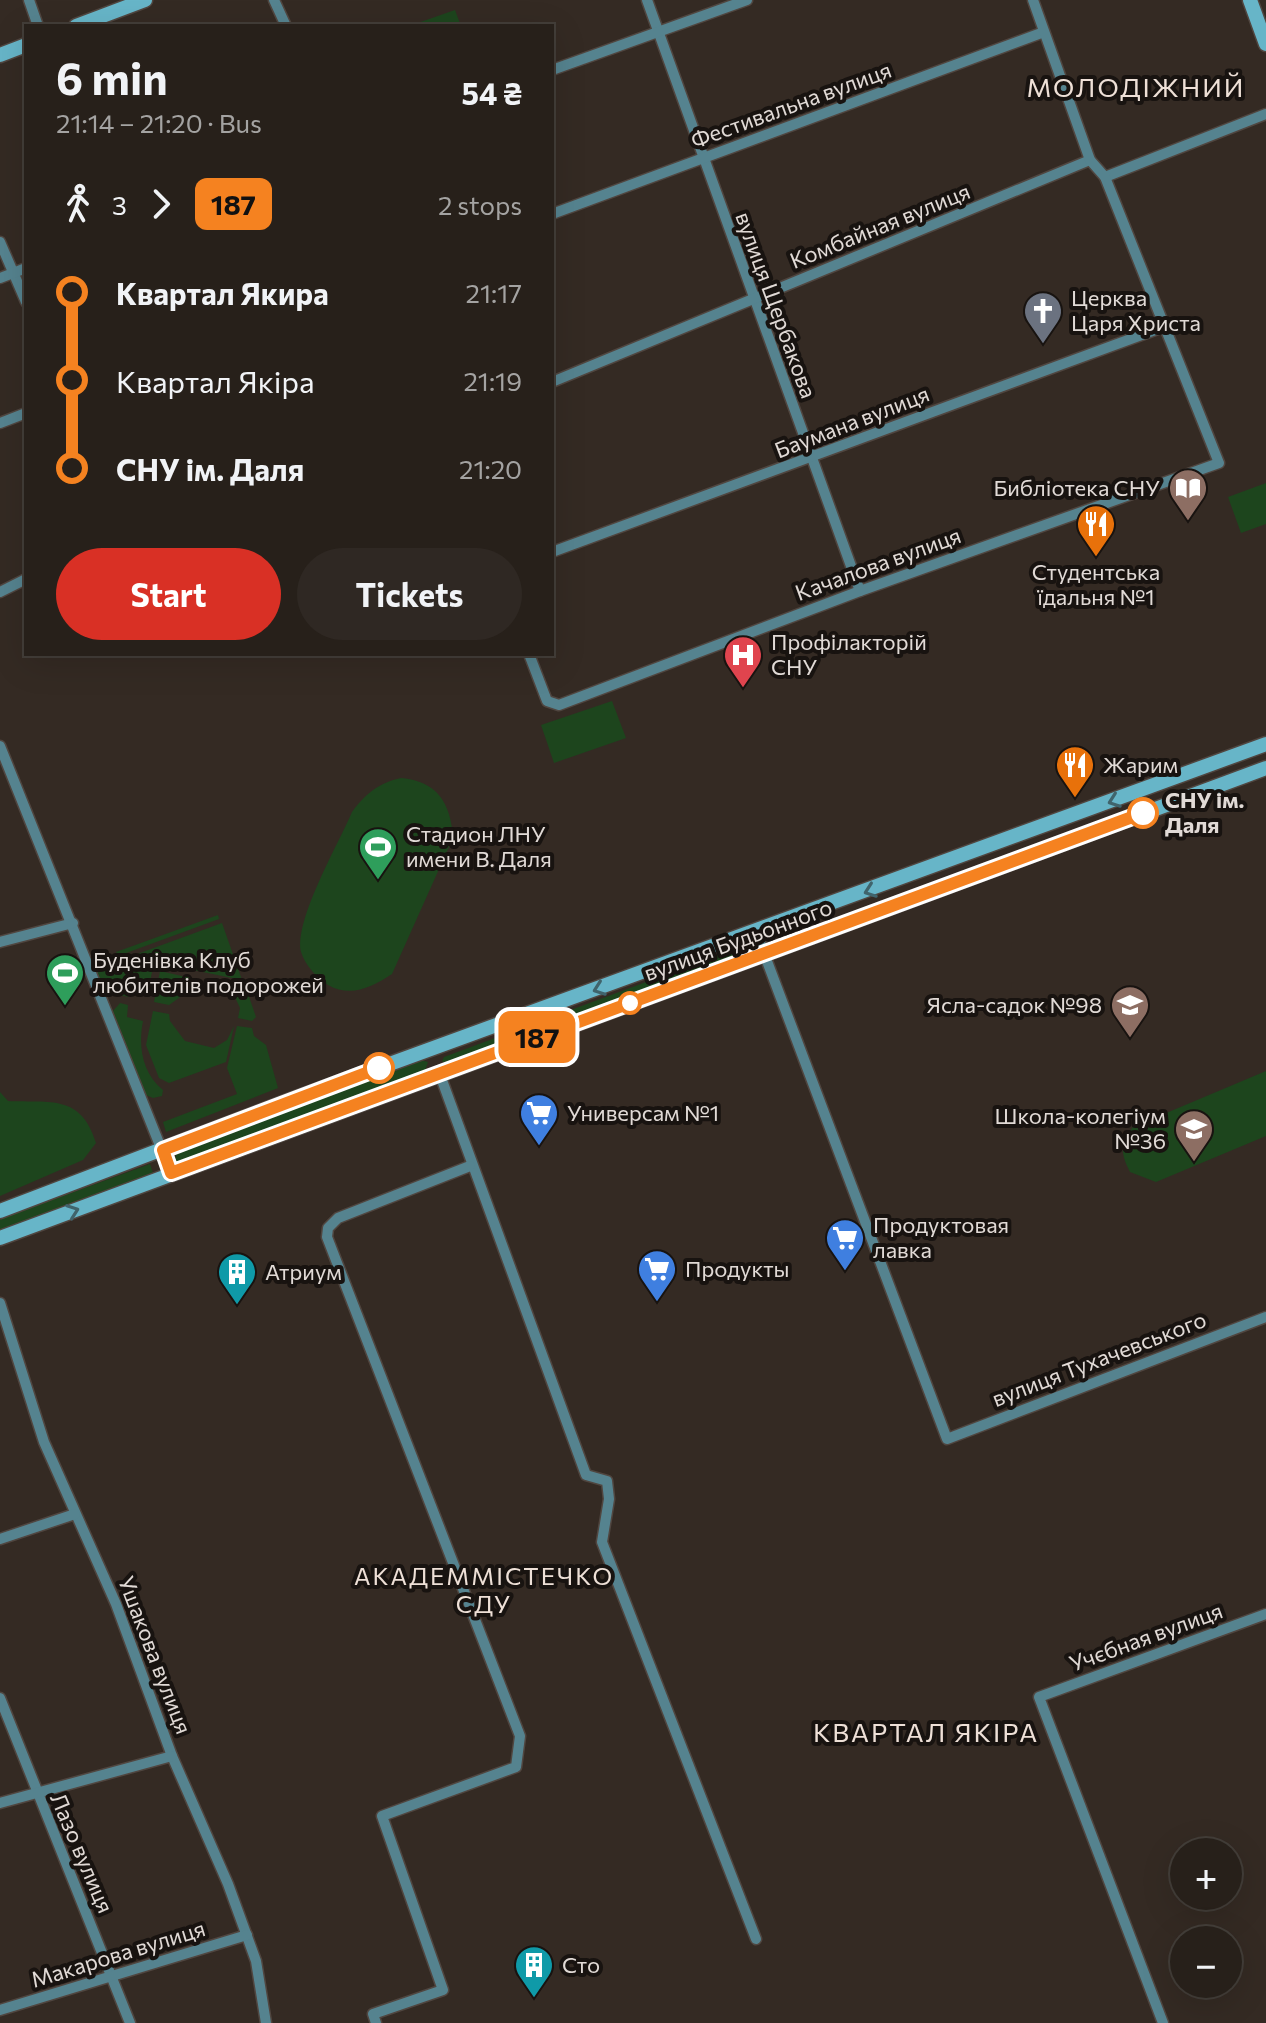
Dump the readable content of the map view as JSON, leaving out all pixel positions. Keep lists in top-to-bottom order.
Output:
{
  "streets": {
    "main road": ["вулиця Будьонного"],
    "street": [
      "Фестивальна вулиця",
      "Комбайная вулиця",
      "вулиця Щербакова",
      "Баумана вулиця",
      "Качалова вулиця",
      "вулиця Тухачевського",
      "Учєбная вулиця",
      "Ушакова вулиця",
      "Лазо вулиця",
      "Макарова вулиця"
    ]
  },
  "crossings": [
    ["Фестивальна вулиця", "вулиця Щербакова"],
    ["Комбайная вулиця", "вулиця Щербакова"],
    ["вулиця Щербакова", "Баумана вулиця"],
    ["вулиця Щербакова", "Качалова вулиця"],
    ["Баумана вулиця", "Качалова вулиця"],
    ["вулиця Будьонного", "вулиця Тухачевського"],
    ["Ушакова вулиця", "Макарова вулиця"],
    ["Лазо вулиця", "Макарова вулиця"]
  ],
  "districts": ["МОЛОДІЖНИЙ", "АКАДЕММІСТЕЧКО СДУ", "КВАРТАЛ ЯКІРА"],
  "places": {
    "church": ["Церква Царя Христа"],
    "library": ["Библіотека СНУ"],
    "restaurant": ["Студентська їдальня №1", "Жарим"],
    "hospital": ["Профілакторій СНУ"],
    "other": ["СНУ ім. Даля"],
    "sports": ["Стадион ЛНУ имени В. Даля", "Буденівка Клуб любителів подорожей"],
    "school or university": ["Ясла-садок №98", "Школа-колегіум №36"],
    "supermarket": ["Универсам №1", "Продуктовая лавка", "Продукты"],
    "building": ["Атриум", "Сто"]
  },
  "lines": ["bus line 187"],
  "page": {
    "on_map": "187",
    "heading": ["6 min", "21:14 – 21:20 · Bus", "54 ₴"],
    "legs": ["3", "187", "2 stops"],
    "list": [
      {
        "name": "Квартал Якира",
        "value": "21:17"
      },
      {
        "name": "Квартал Якіра",
        "value": "21:19"
      },
      {
        "name": "СНУ ім. Даля",
        "value": "21:20"
      }
    ],
    "buttons": ["Start", "Tickets"],
    "map_buttons": ["+", "−"]
  }
}
